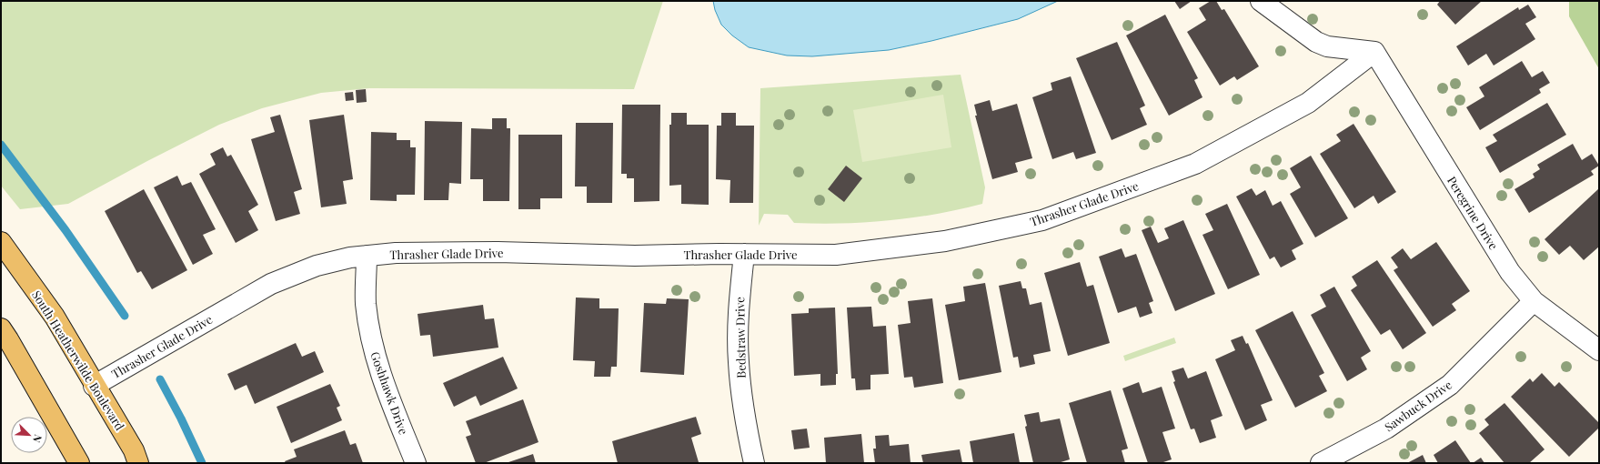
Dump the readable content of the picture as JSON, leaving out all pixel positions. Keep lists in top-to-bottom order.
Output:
{
  "streets": {
    "main road": ["South Heatherwilde Boulevard"],
    "street": [
      "Thrasher Glade Drive",
      "Peregrine Drive",
      "Bedstraw Drive",
      "Goshhawk Drive",
      "Sawbuck Drive"
    ]
  },
  "crossings": [
    ["Thrasher Glade Drive", "Peregrine Drive"],
    ["Thrasher Glade Drive", "Bedstraw Drive"],
    ["Thrasher Glade Drive", "South Heatherwilde Boulevard"],
    ["Thrasher Glade Drive", "Goshhawk Drive"],
    ["Peregrine Drive", "Sawbuck Drive"]
  ],
  "north": "bottom right"
}
